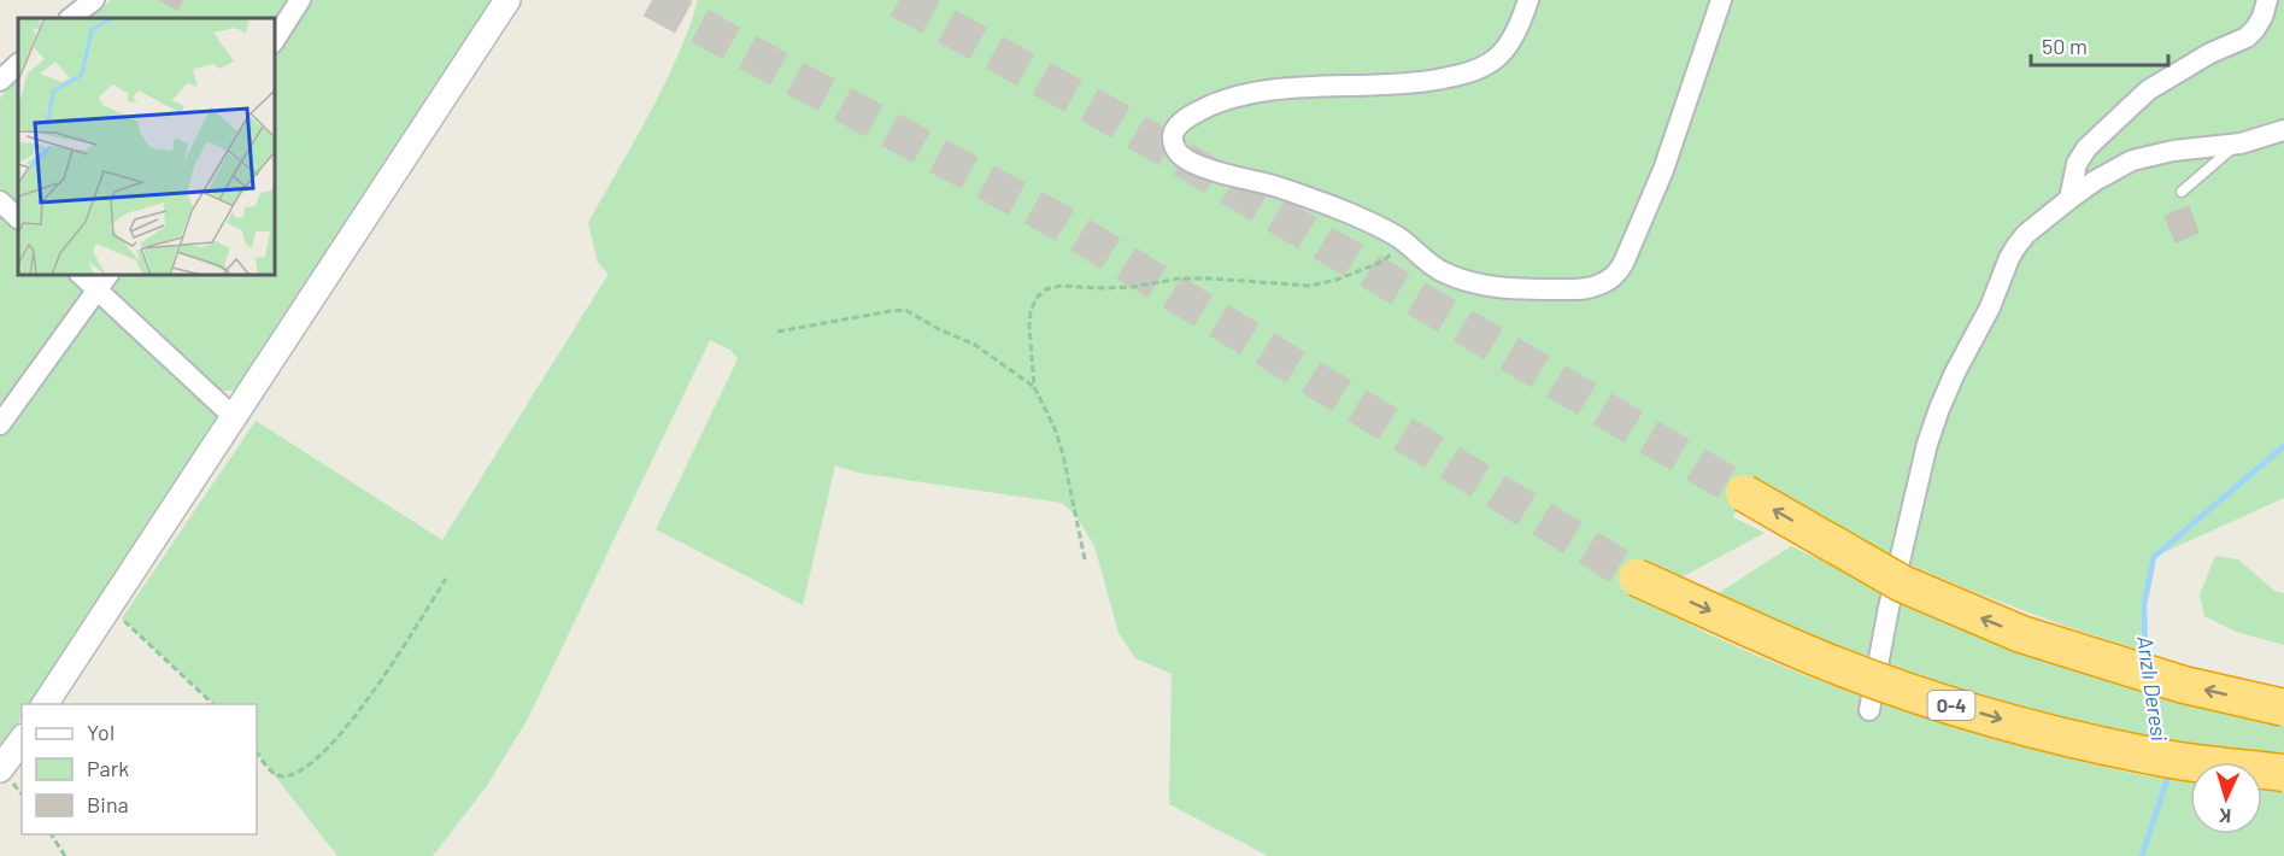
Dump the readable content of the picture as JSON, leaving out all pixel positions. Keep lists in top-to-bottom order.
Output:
{
  "streets": {
    "highway": ["O-4"]
  },
  "water": ["Arızlı Deresi"],
  "legend": ["Yol", "Park", "Bina"],
  "scale_bar": "50 m",
  "north": "bottom"
}
